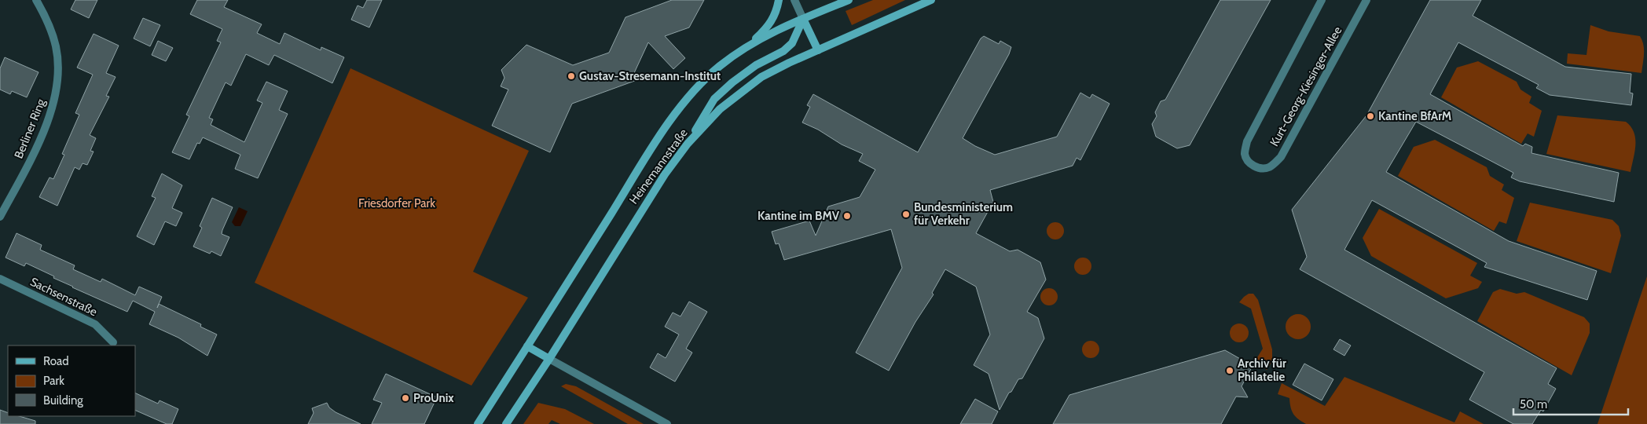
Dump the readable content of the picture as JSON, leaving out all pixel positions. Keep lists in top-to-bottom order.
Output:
{
  "streets": {
    "main road": ["Heinemannstraße"],
    "street": ["Kurt-Georg-Kiesinger-Allee", "Berliner Ring", "Sachsenstraße"]
  },
  "parks": ["Friesdorfer Park"],
  "places": [
    "Gustav-Stresemann-Institut",
    "Kantine BfArM",
    "Bundesministerium für Verkehr",
    "Kantine im BMV",
    "Archiv für Philatelie",
    "ProUnix"
  ],
  "legend": ["Road", "Park", "Building"],
  "scale_bar": "50 m"
}
